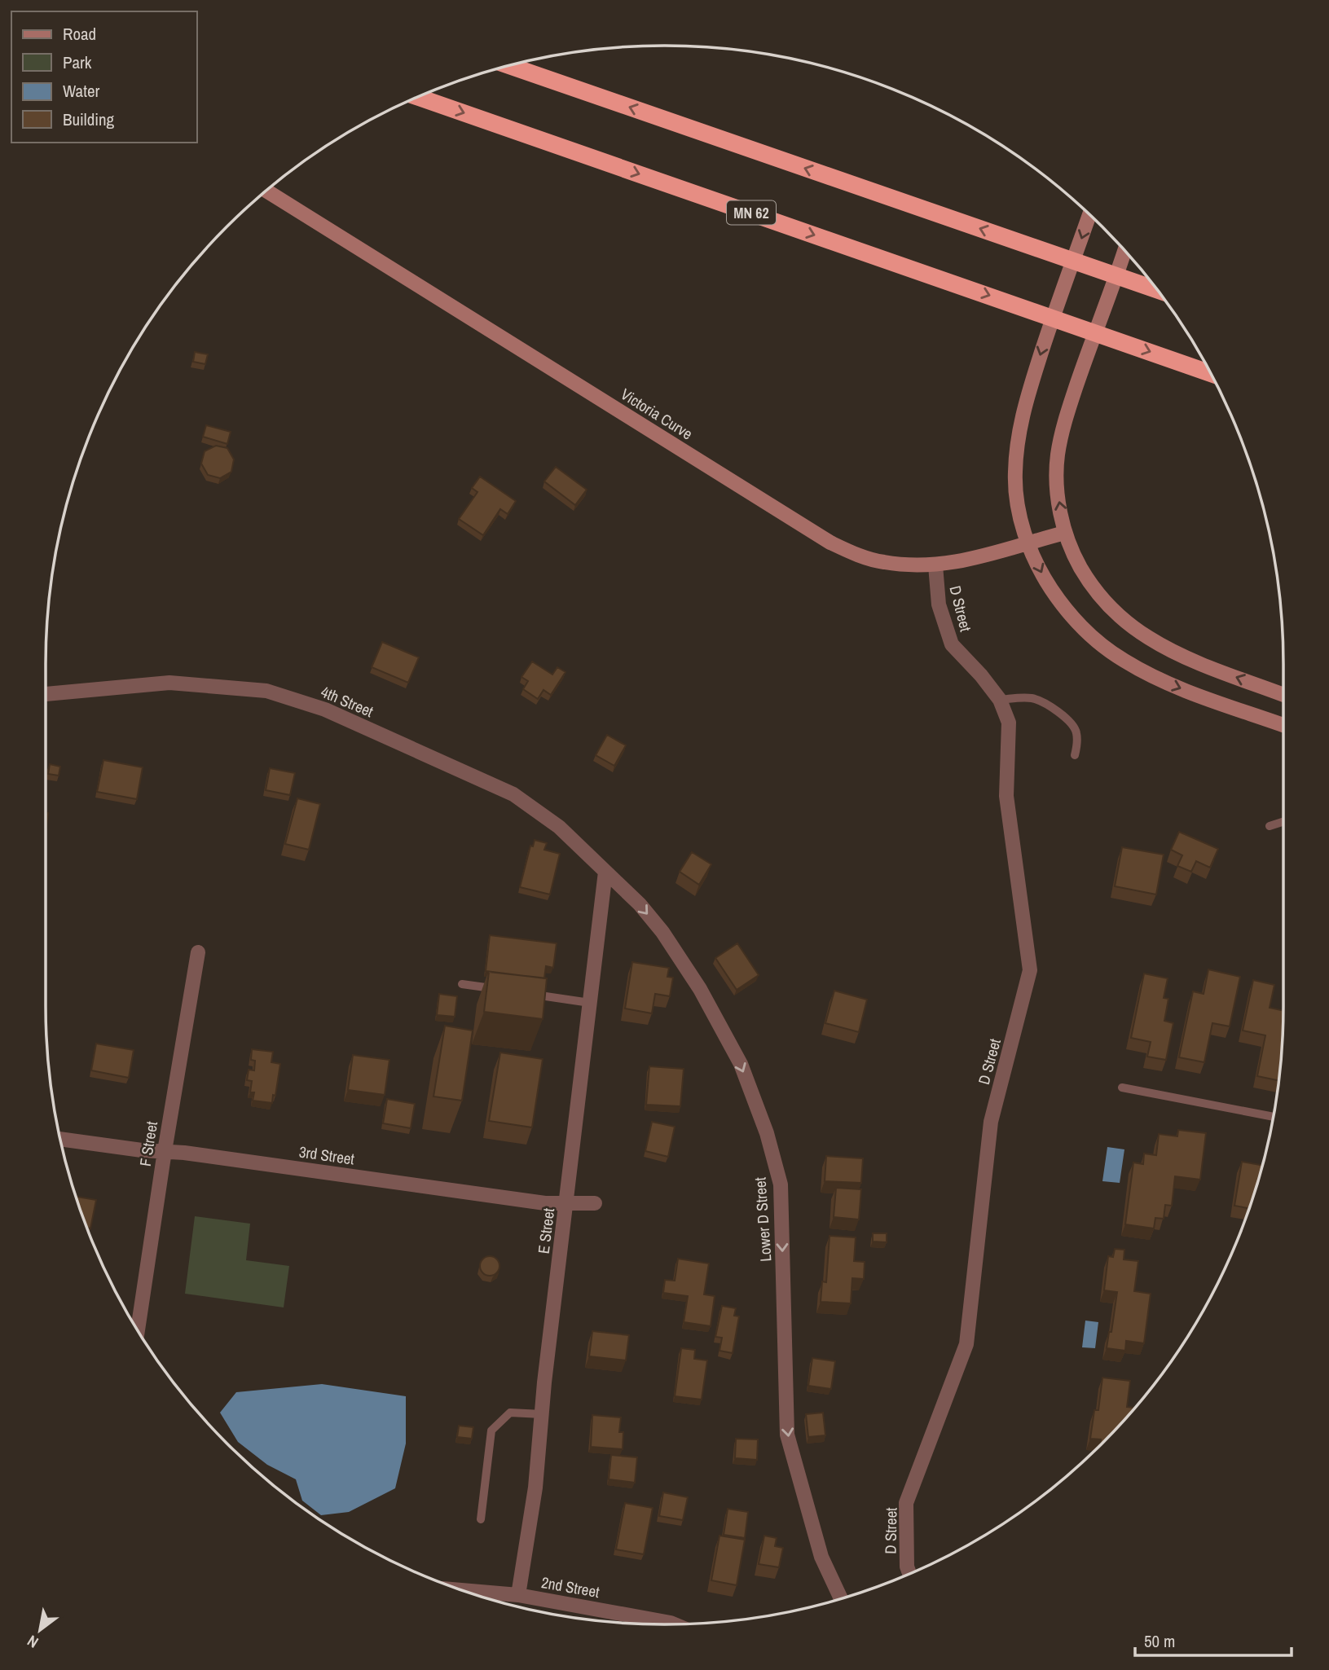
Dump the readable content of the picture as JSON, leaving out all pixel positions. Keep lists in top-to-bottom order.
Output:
{
  "streets": {
    "highway": ["MN 62"],
    "main road": ["Victoria Curve"],
    "street": [
      "D Street",
      "4th Street",
      "F Street",
      "3rd Street",
      "Lower D Street",
      "E Street",
      "2nd Street"
    ]
  },
  "crossings": [
    ["Victoria Curve", "D Street"],
    ["4th Street", "Lower D Street"],
    ["4th Street", "E Street"],
    ["F Street", "3rd Street"],
    ["3rd Street", "E Street"],
    ["Lower D Street", "E Street"],
    ["E Street", "2nd Street"]
  ],
  "one_way": ["Lower D Street"],
  "legend": [
    "Road",
    "Park",
    "Water",
    "Building"
  ],
  "scale_bar": "50 m",
  "north": "bottom left"
}
